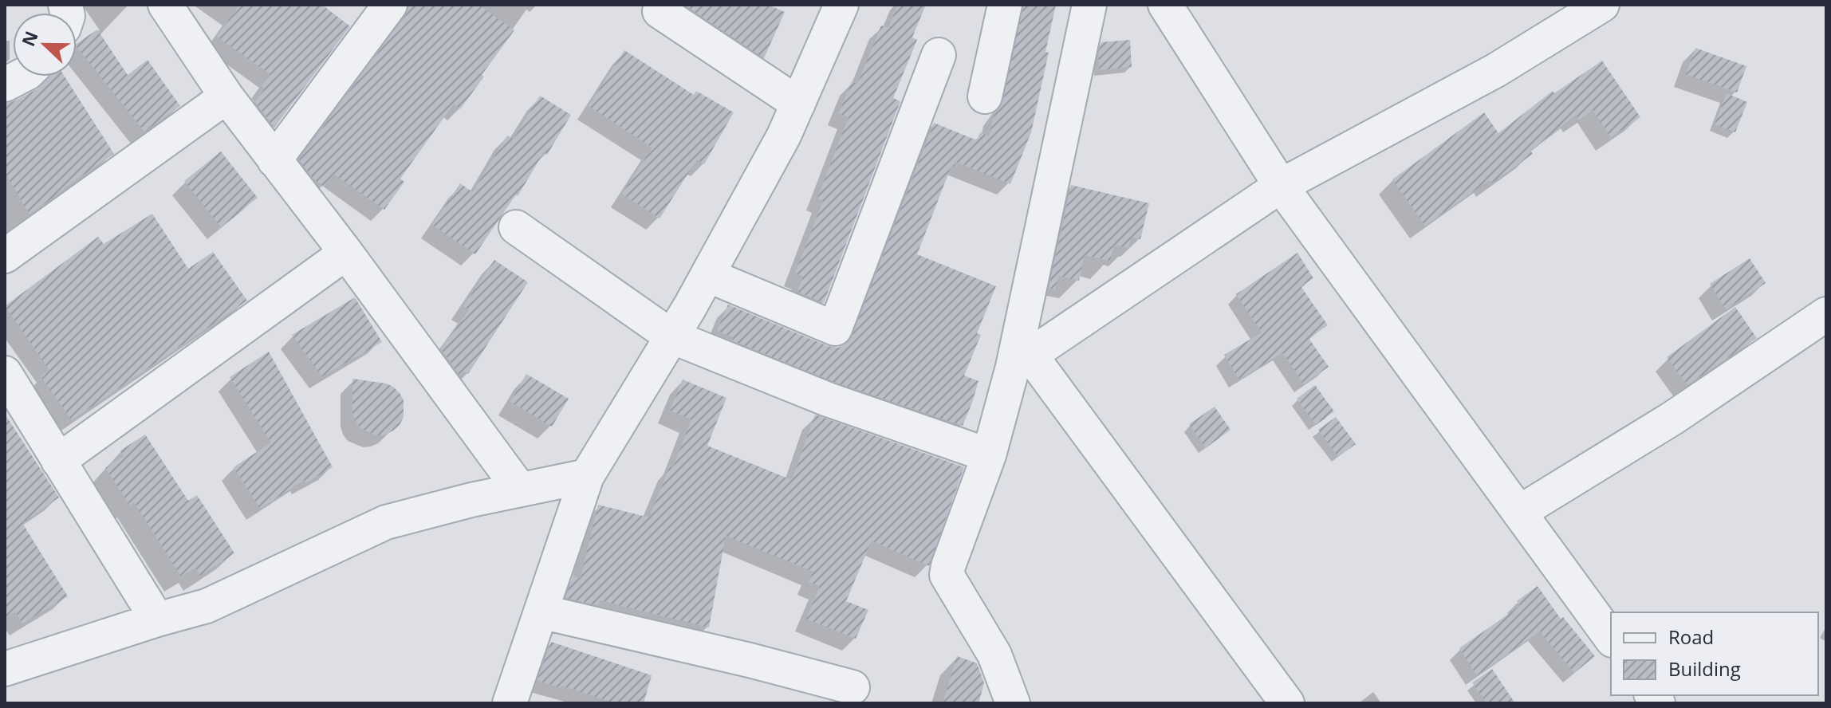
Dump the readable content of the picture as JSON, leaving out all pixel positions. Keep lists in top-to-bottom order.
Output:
{
  "legend": ["Road", "Building"],
  "north": "left"
}
